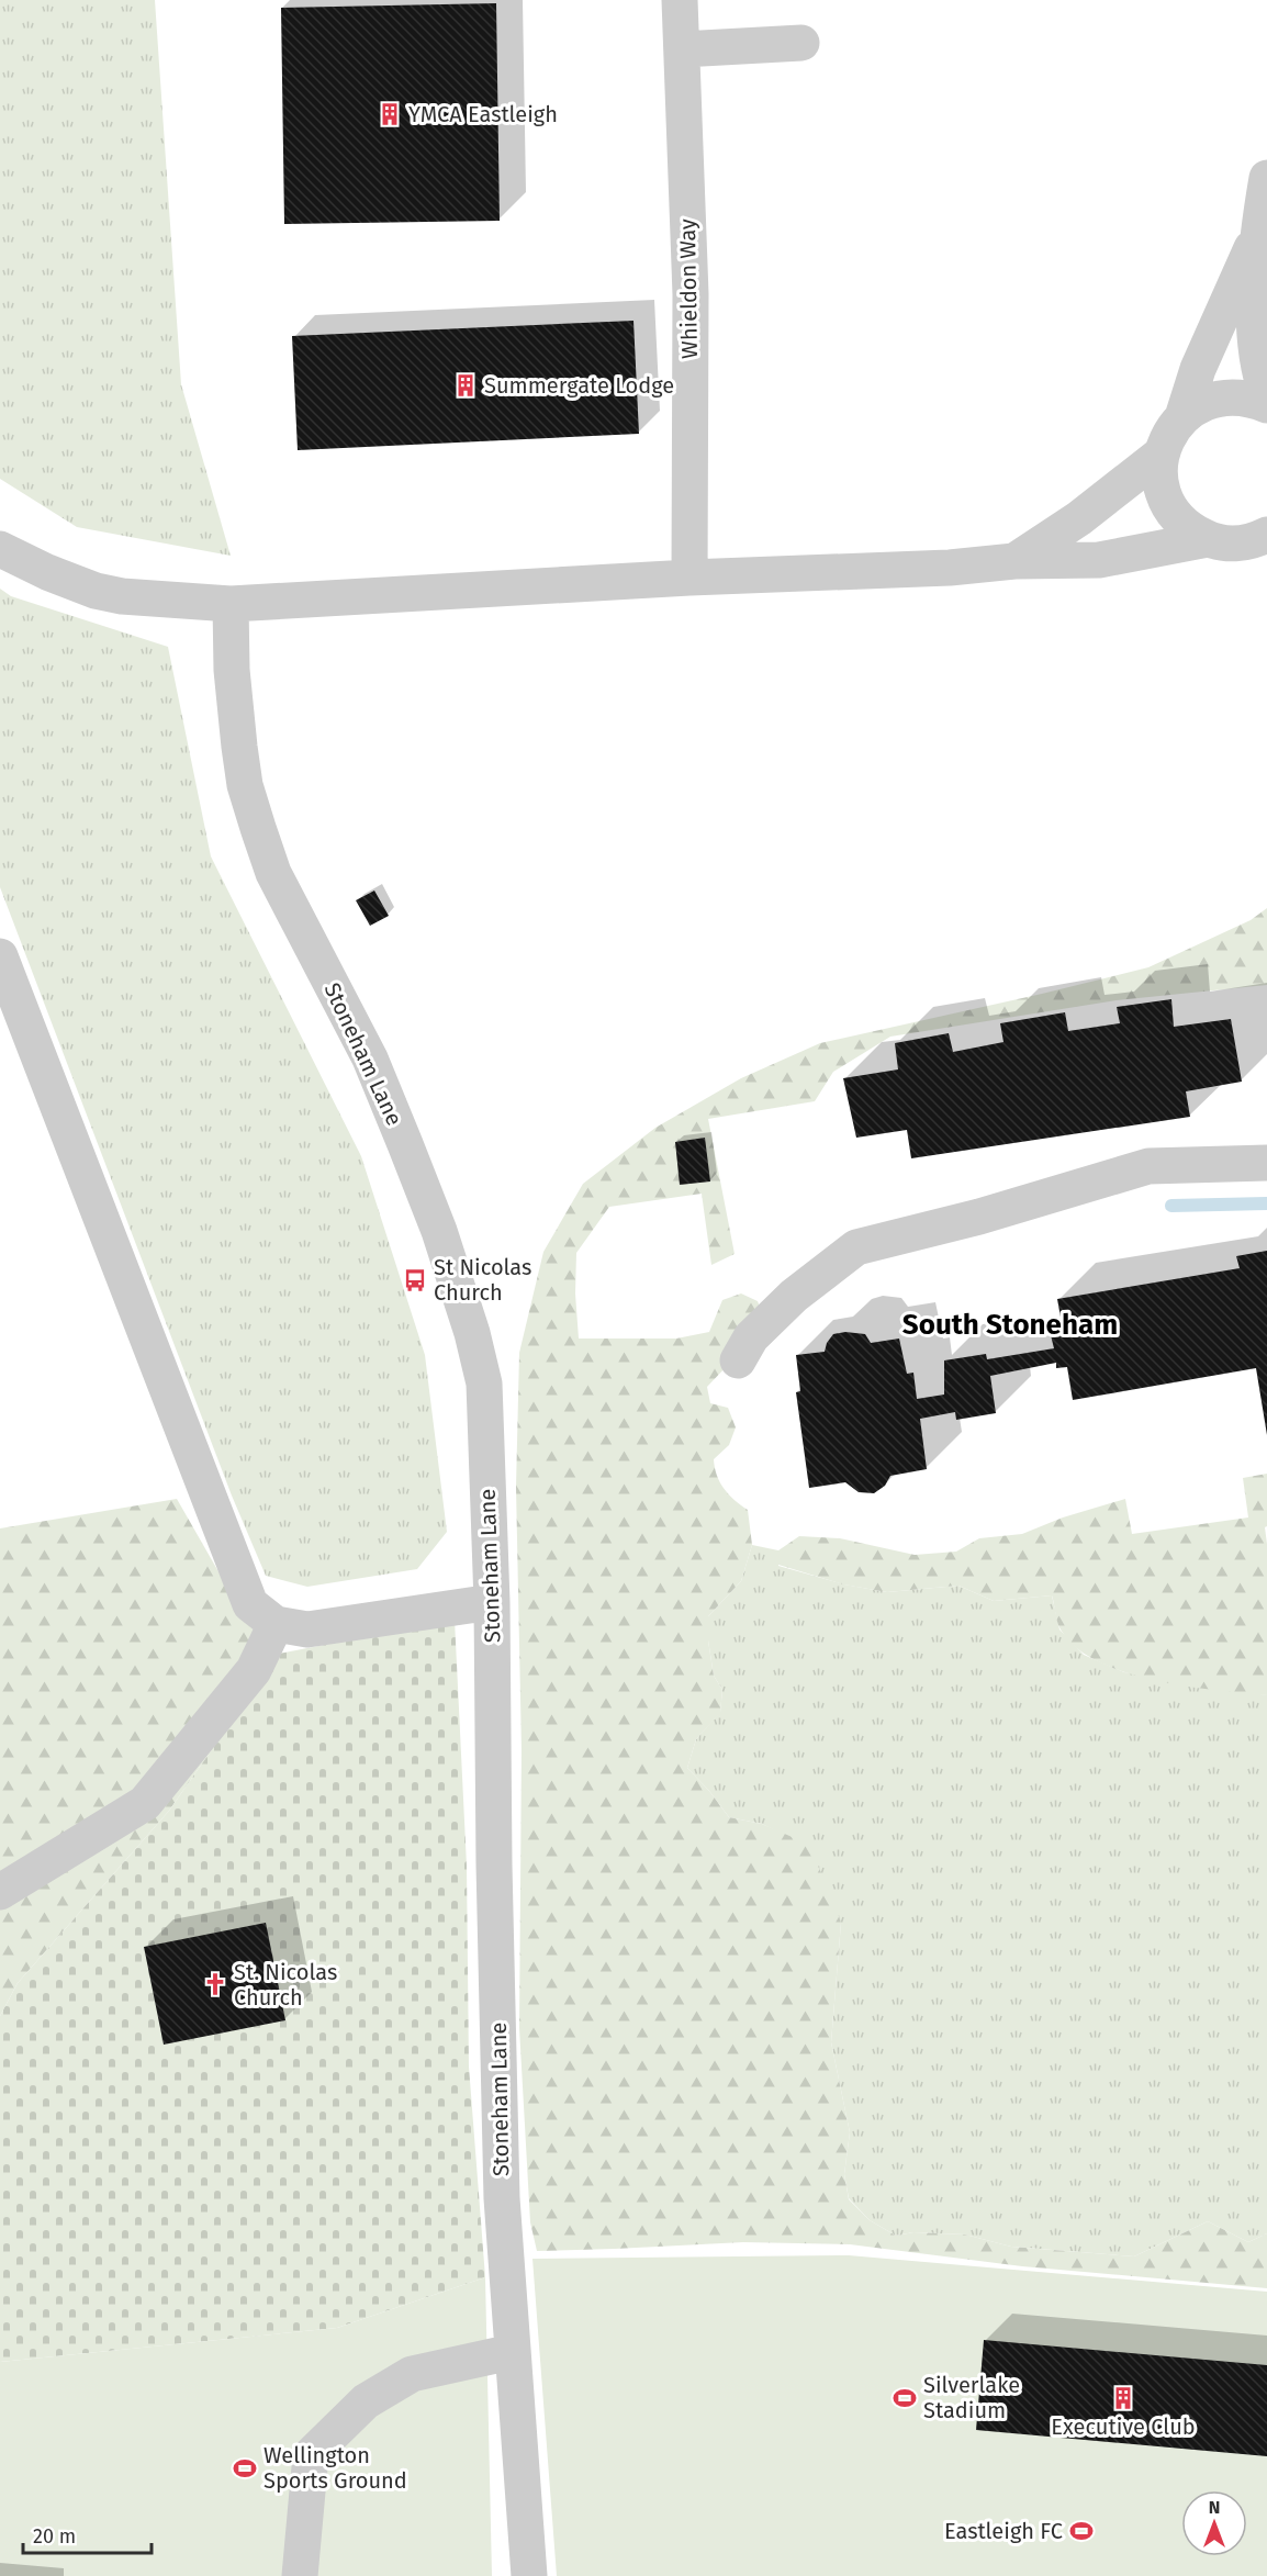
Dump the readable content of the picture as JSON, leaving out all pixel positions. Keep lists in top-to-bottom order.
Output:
{
  "streets": {
    "street": ["Whieldon Way", "Stoneham Lane"]
  },
  "districts": ["South Stoneham"],
  "places": {
    "building": ["YMCA Eastleigh", "Summergate Lodge", "Executive Club"],
    "bus stop": ["St Nicolas Church"],
    "church": ["St. Nicolas Church"],
    "sports": ["Silverlake Stadium", "Wellington Sports Ground", "Eastleigh FC"]
  },
  "scale_bar": "20 m",
  "north": "top"
}
